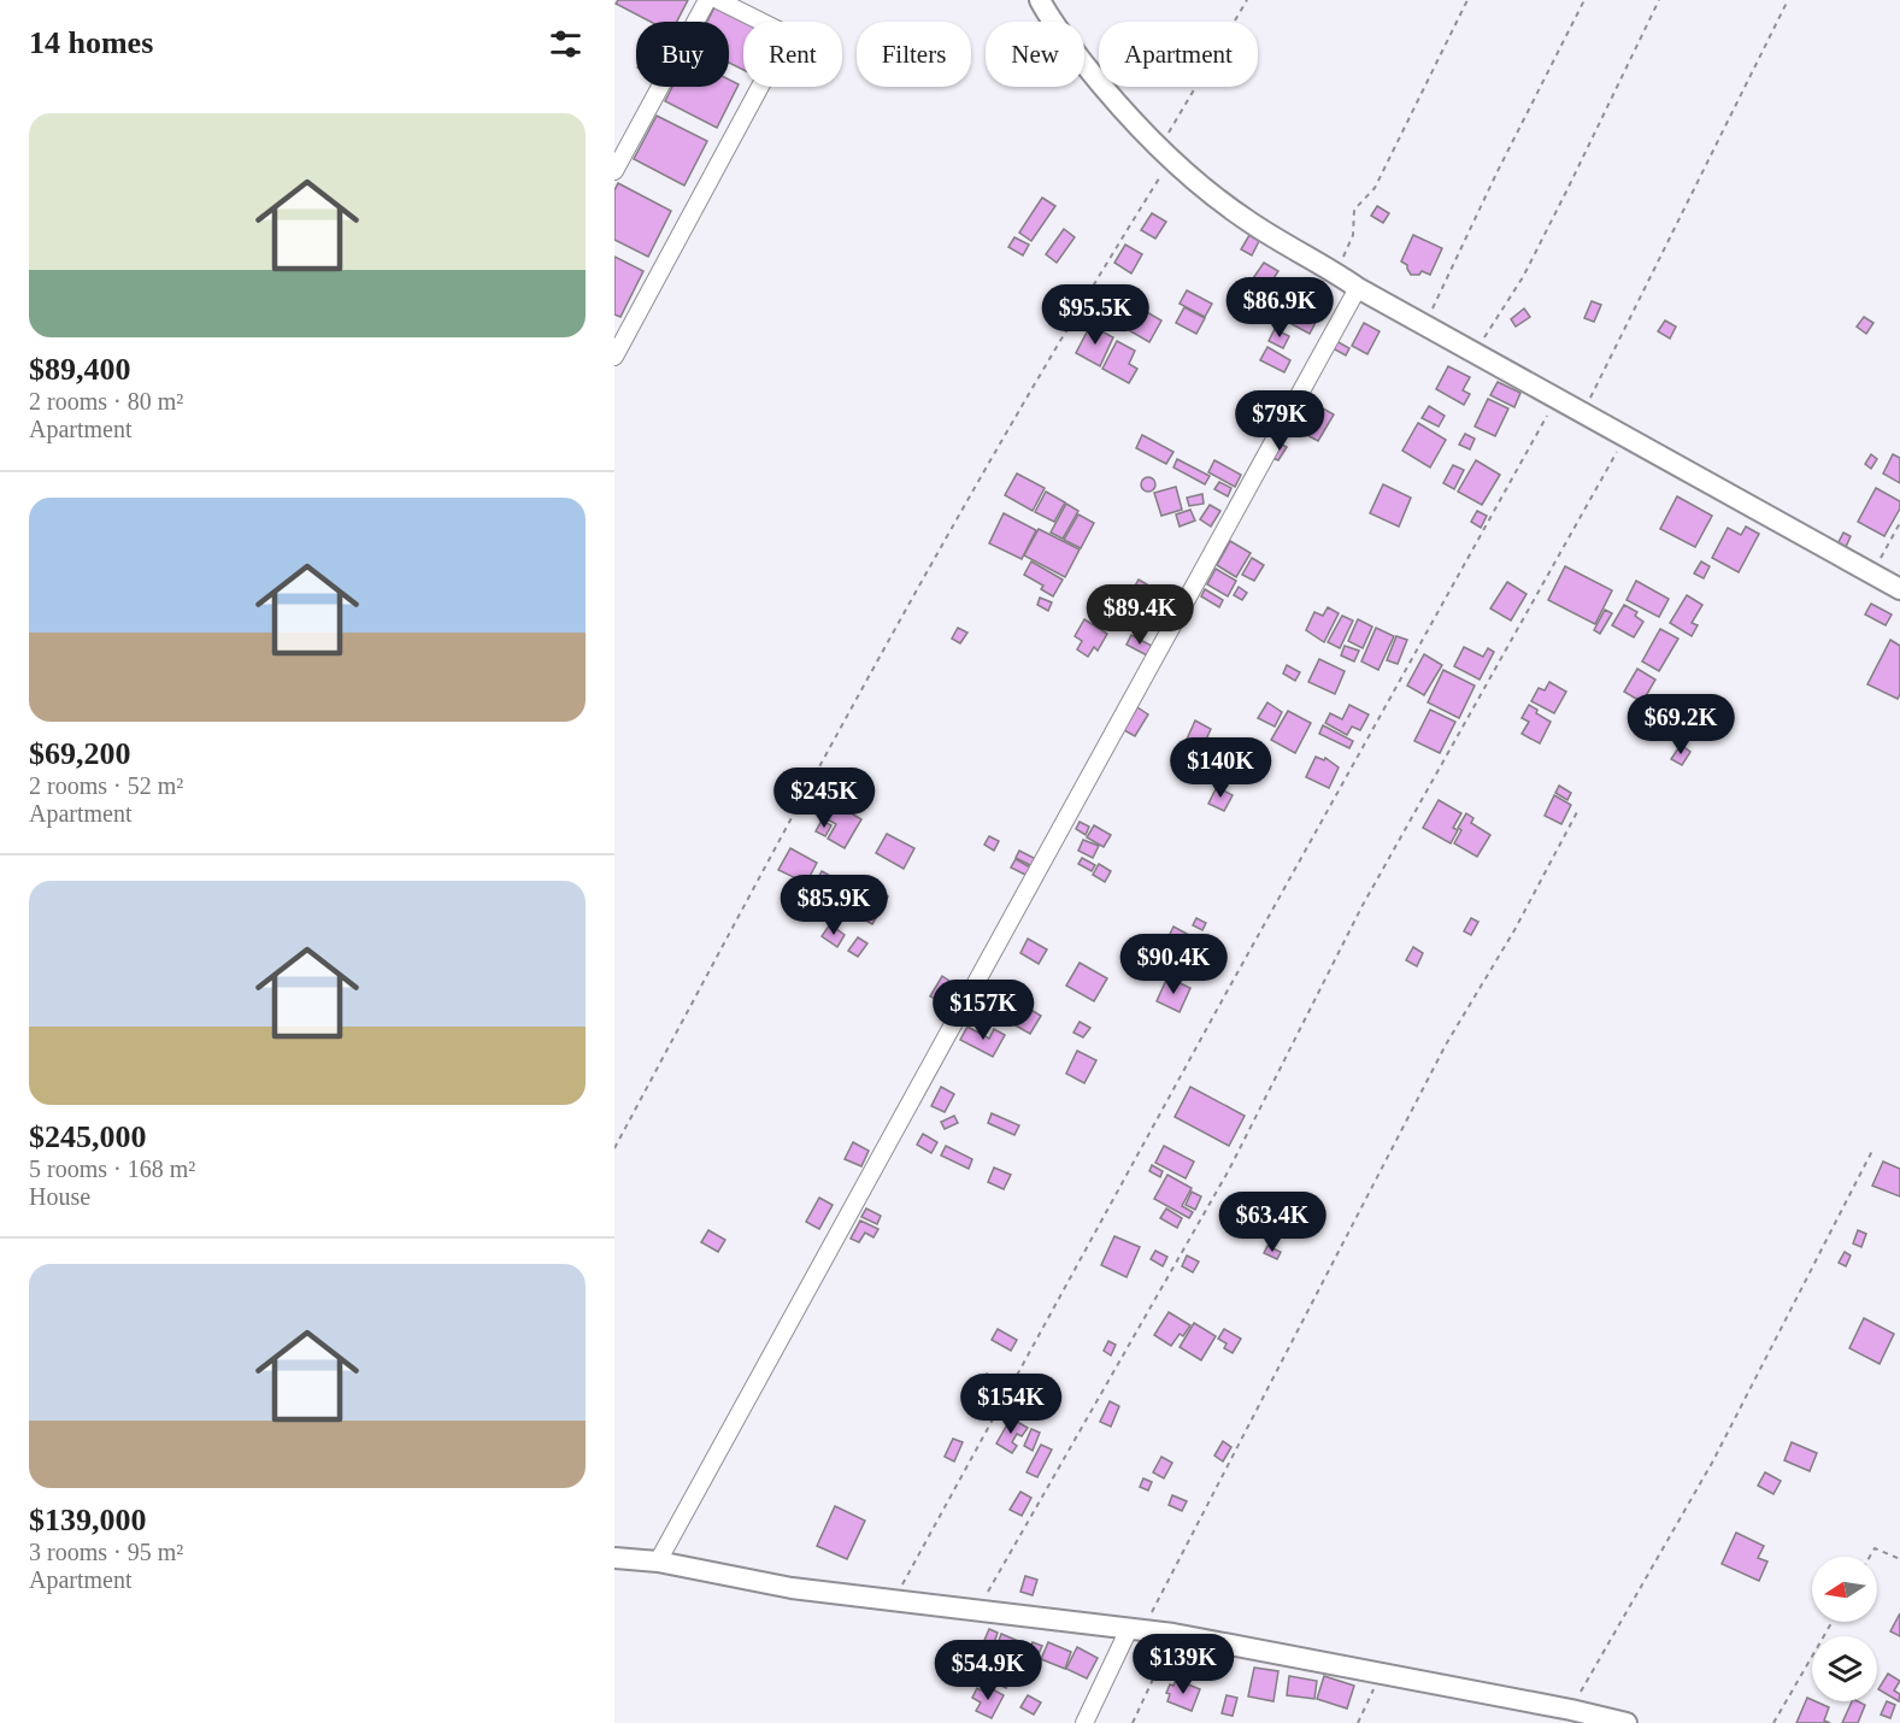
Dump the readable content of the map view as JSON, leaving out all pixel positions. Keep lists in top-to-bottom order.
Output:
{
  "north": "left",
  "page": {
    "heading": "14 homes",
    "chip": [
      "Buy",
      "Rent",
      "Filters",
      "New",
      "Apartment"
    ],
    "list": [
      {
        "name": "$89,400",
        "note": "2 rooms · 80 m² · Apartment"
      },
      {
        "name": "$69,200",
        "note": "2 rooms · 52 m² · Apartment"
      },
      {
        "name": "$245,000",
        "note": "5 rooms · 168 m² · House"
      },
      {
        "name": "$139,000",
        "note": "3 rooms · 95 m² · Apartment"
      }
    ],
    "price": [
      "$86.9K",
      "$95.5K",
      "$79K",
      "$89.4K",
      "$69.2K",
      "$140K",
      "$245K",
      "$85.9K",
      "$90.4K",
      "$157K",
      "$63.4K",
      "$154K",
      "$139K",
      "$54.9K"
    ]
  }
}
